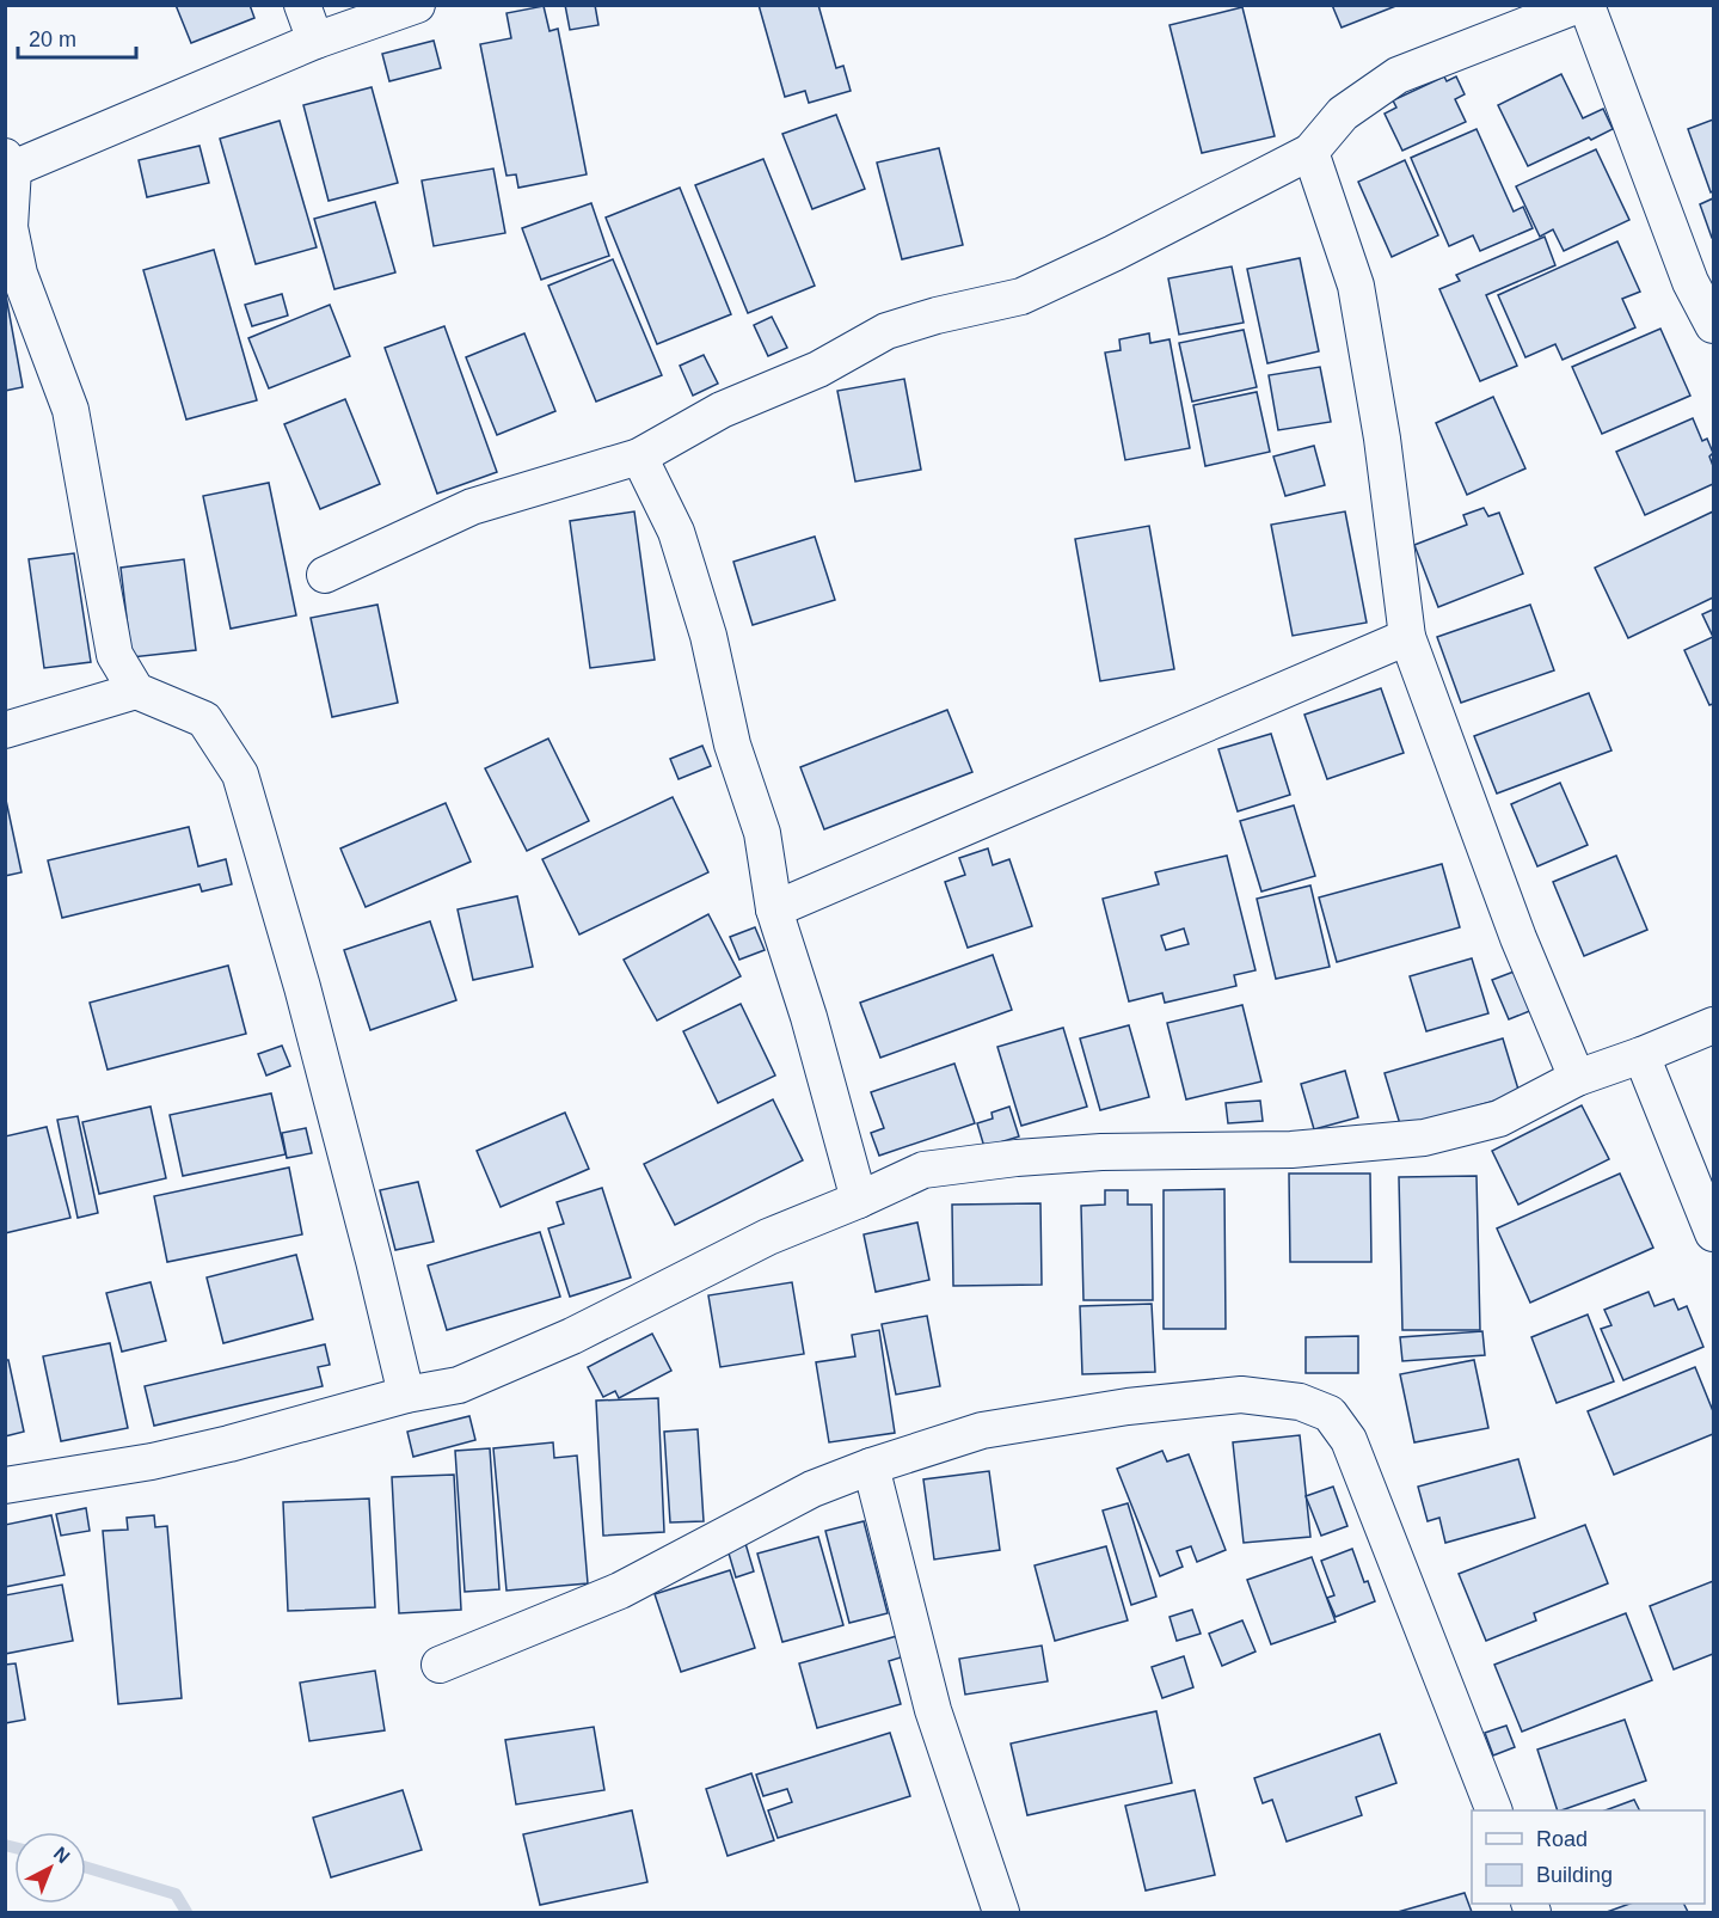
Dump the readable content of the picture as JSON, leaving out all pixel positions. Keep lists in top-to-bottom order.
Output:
{
  "legend": ["Road", "Building"],
  "scale_bar": "20 m",
  "north": "top right"
}
